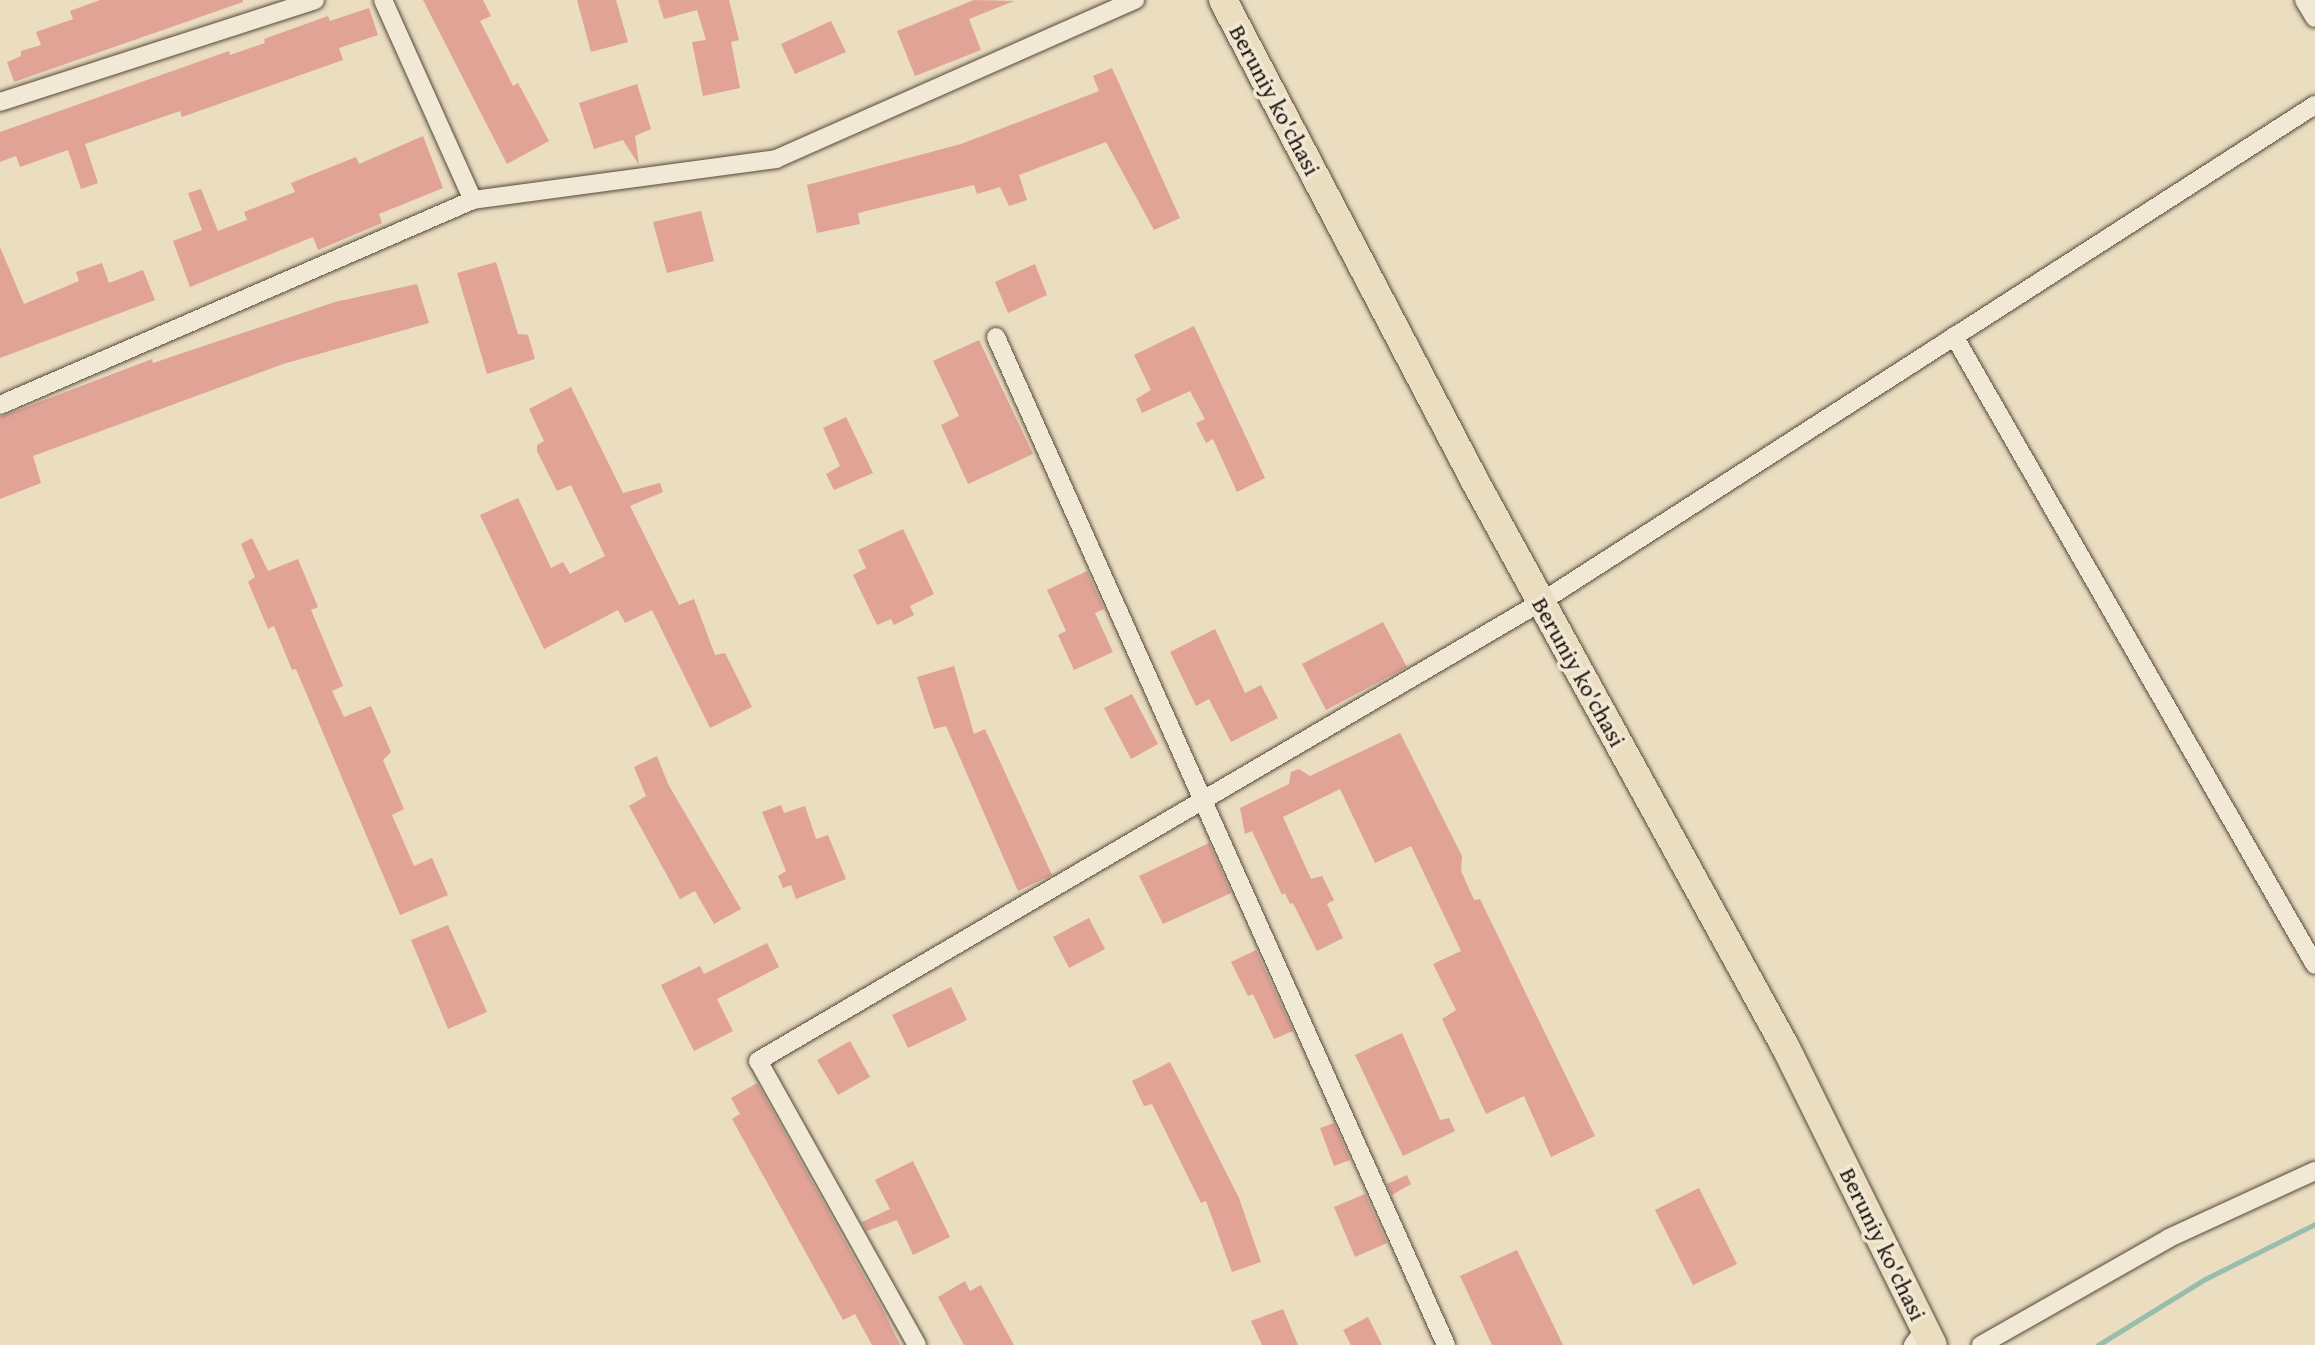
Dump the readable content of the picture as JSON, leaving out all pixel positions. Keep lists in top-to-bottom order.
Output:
{
  "streets": {
    "main road": ["Beruniy ko'chasi"]
  }
}
